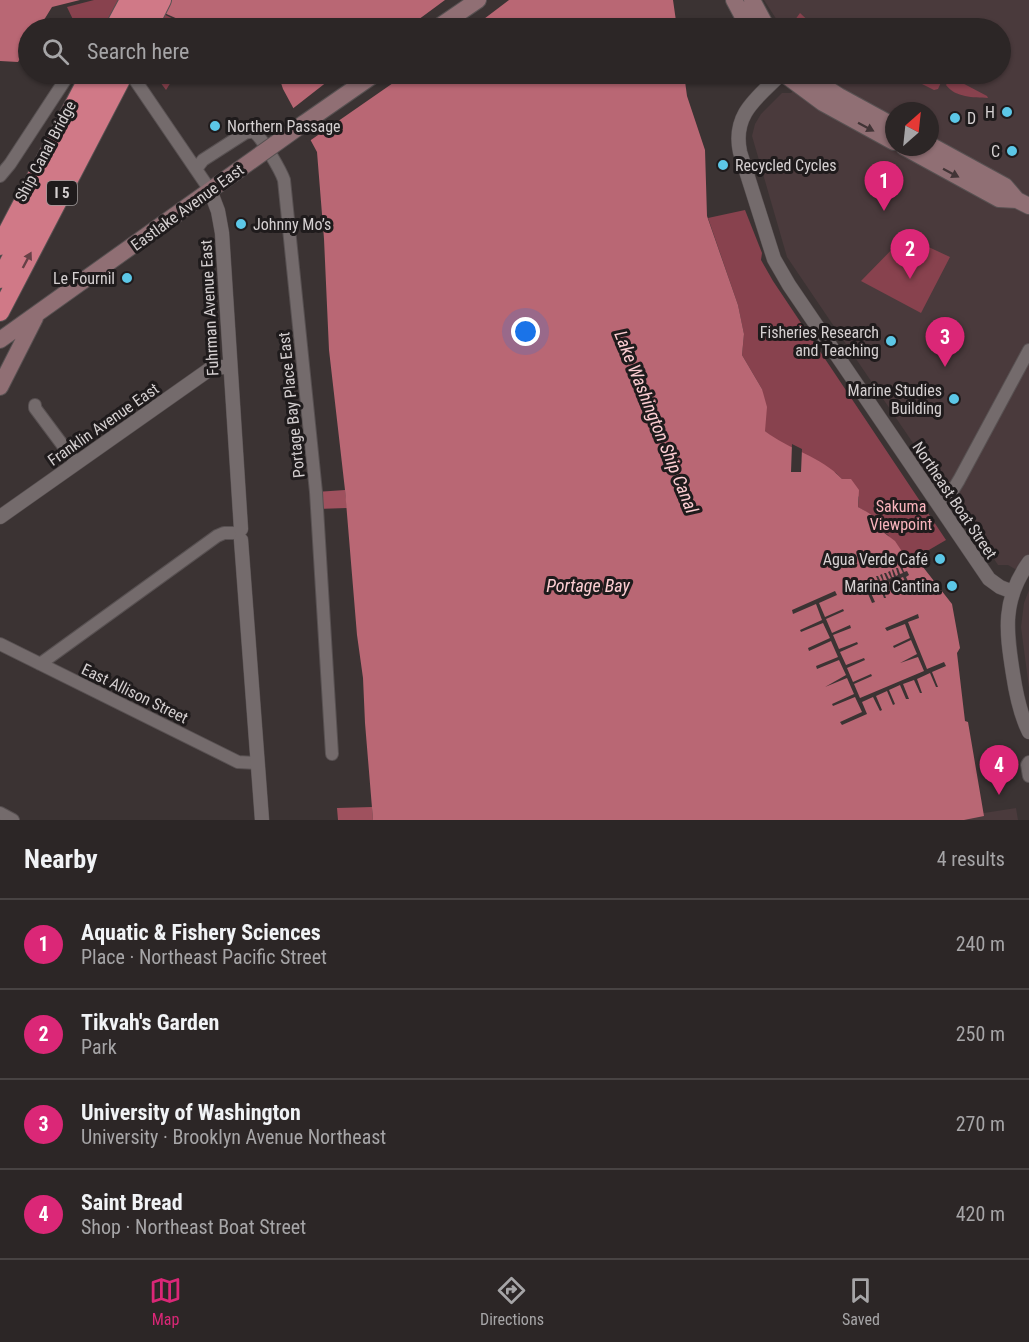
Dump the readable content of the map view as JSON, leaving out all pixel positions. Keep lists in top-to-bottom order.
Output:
{
  "streets": {
    "highway": ["Ship Canal Bridge", "I 5"],
    "main road": ["Eastlake Avenue East"],
    "street": [
      "Fuhrman Avenue East",
      "Portage Bay Place East",
      "Franklin Avenue East",
      "Northeast Boat Street",
      "East Allison Street"
    ]
  },
  "crossings": [
    ["Eastlake Avenue East", "Fuhrman Avenue East"],
    ["Fuhrman Avenue East", "Portage Bay Place East"],
    ["Fuhrman Avenue East", "Franklin Avenue East"],
    ["Fuhrman Avenue East", "East Allison Street"]
  ],
  "water": ["Lake Washington Ship Canal", "Portage Bay"],
  "parks": ["Sakuma Viewpoint"],
  "places": [
    "H",
    "D",
    "Northern Passage",
    "C",
    "Recycled Cycles",
    "Johnny Mo’s",
    "Le Fournil",
    "Fisheries Research and Teaching",
    "Marine Studies Building",
    "Agua Verde Café",
    "Marina Cantina"
  ],
  "north": "top right",
  "page": {
    "search": "Search here",
    "pins": [
      "1",
      "2",
      "3",
      "4"
    ],
    "heading": ["Nearby", "4 results"],
    "list": [
      {
        "mark": "1",
        "name": "Aquatic & Fishery Sciences",
        "note": "Place · Northeast Pacific Street",
        "value": "240 m"
      },
      {
        "mark": "2",
        "name": "Tikvah's Garden",
        "note": "Park",
        "value": "250 m"
      },
      {
        "mark": "3",
        "name": "University of Washington",
        "note": "University · Brooklyn Avenue Northeast",
        "value": "270 m"
      },
      {
        "mark": "4",
        "name": "Saint Bread",
        "note": "Shop · Northeast Boat Street",
        "value": "420 m"
      }
    ],
    "nav": ["Map", "Directions", "Saved"]
  }
}
